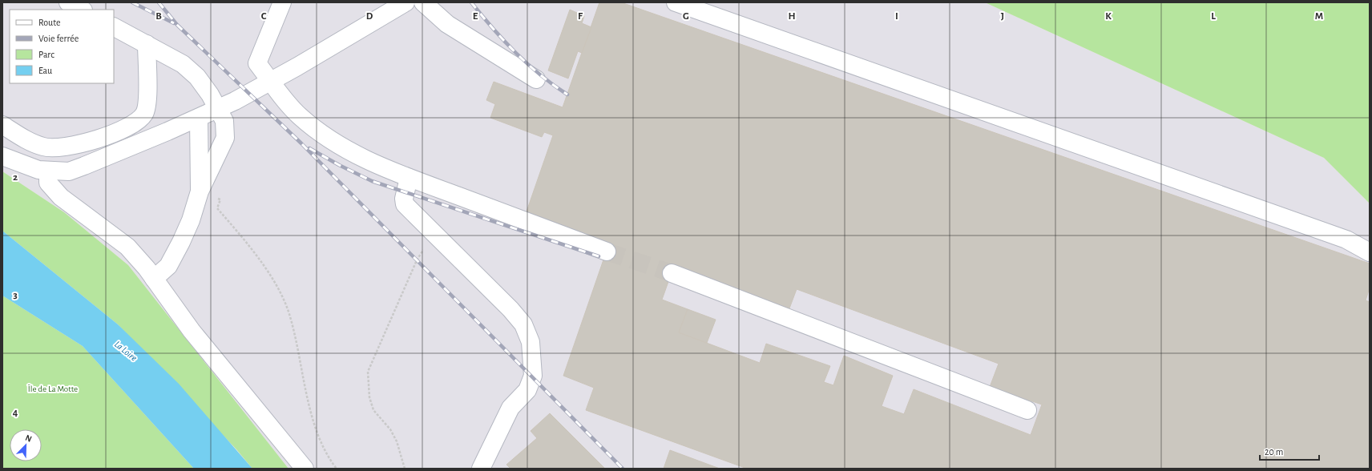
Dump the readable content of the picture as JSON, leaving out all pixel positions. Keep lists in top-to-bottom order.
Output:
{
  "water": ["La Loire"],
  "parks": ["Île de La Motte"],
  "legend": [
    "Route",
    "Voie ferrée",
    "Parc",
    "Eau"
  ],
  "scale_bar": "20 m",
  "north": "top right",
  "grid": {
    "columns": [
      "B",
      "C",
      "D",
      "E",
      "F",
      "G",
      "H",
      "I",
      "J",
      "K",
      "L",
      "M"
    ],
    "rows": ["2", "3", "4"]
  }
}
